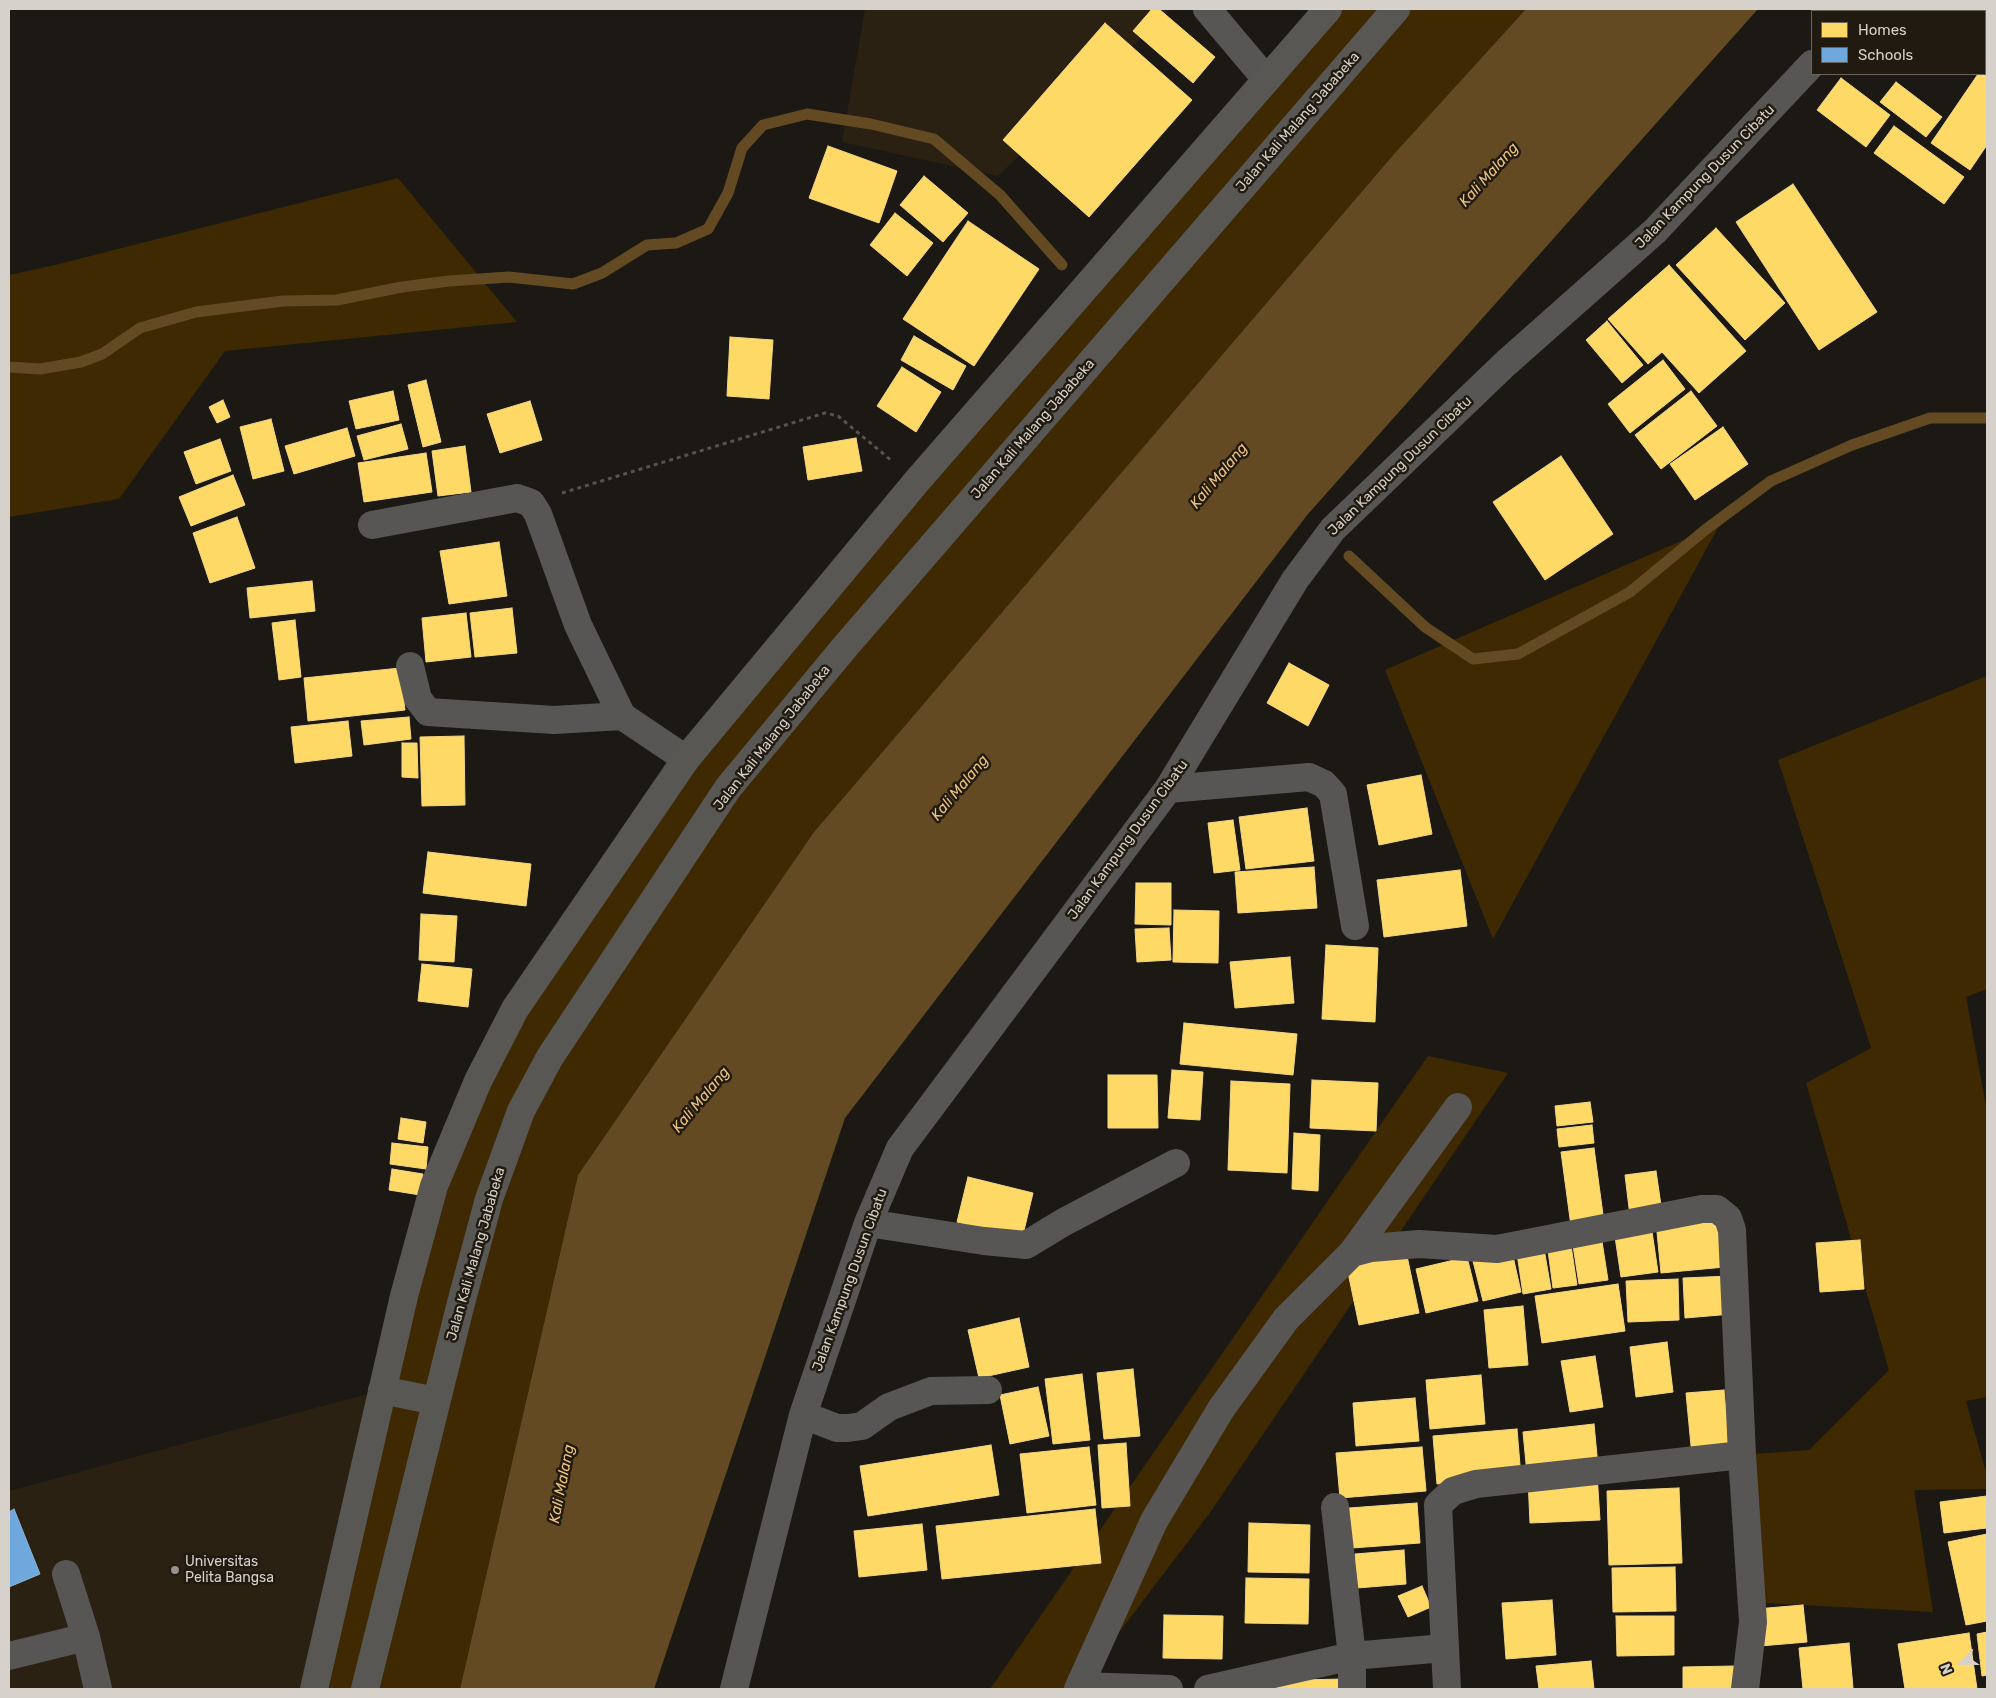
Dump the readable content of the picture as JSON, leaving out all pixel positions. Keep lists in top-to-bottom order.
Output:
{
  "streets": {
    "main road": ["Jalan Kali Malang Jababeka"],
    "street": ["Jalan Kampung Dusun Cibatu"]
  },
  "water": ["Kali Malang"],
  "places": ["Universitas Pelita Bangsa"],
  "legend": ["Homes", "Schools"],
  "north": "left"
}
